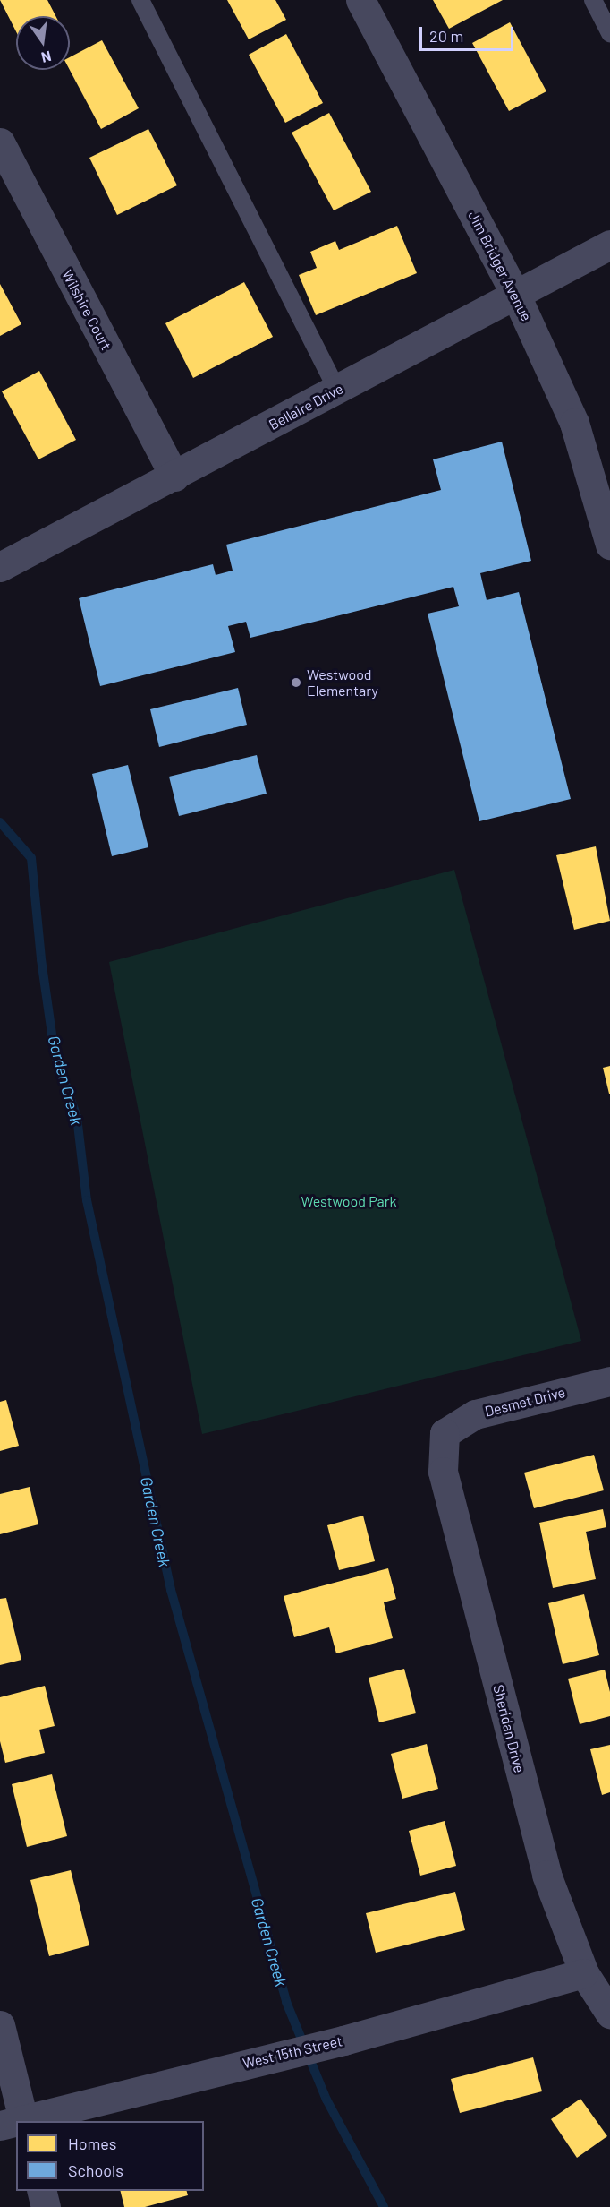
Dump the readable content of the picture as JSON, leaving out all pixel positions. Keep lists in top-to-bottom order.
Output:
{
  "streets": {
    "street": [
      "Jim Bridger Avenue",
      "Wilshire Court",
      "Bellaire Drive",
      "Desmet Drive",
      "Sheridan Drive",
      "West 15th Street"
    ]
  },
  "crossings": [
    ["Jim Bridger Avenue", "Bellaire Drive"],
    ["Wilshire Court", "Bellaire Drive"],
    ["Desmet Drive", "Sheridan Drive"],
    ["Sheridan Drive", "West 15th Street"]
  ],
  "water": ["Garden Creek"],
  "parks": ["Westwood Park"],
  "places": ["Westwood Elementary"],
  "legend": ["Homes", "Schools"],
  "scale_bar": "20 m",
  "north": "bottom"
}
